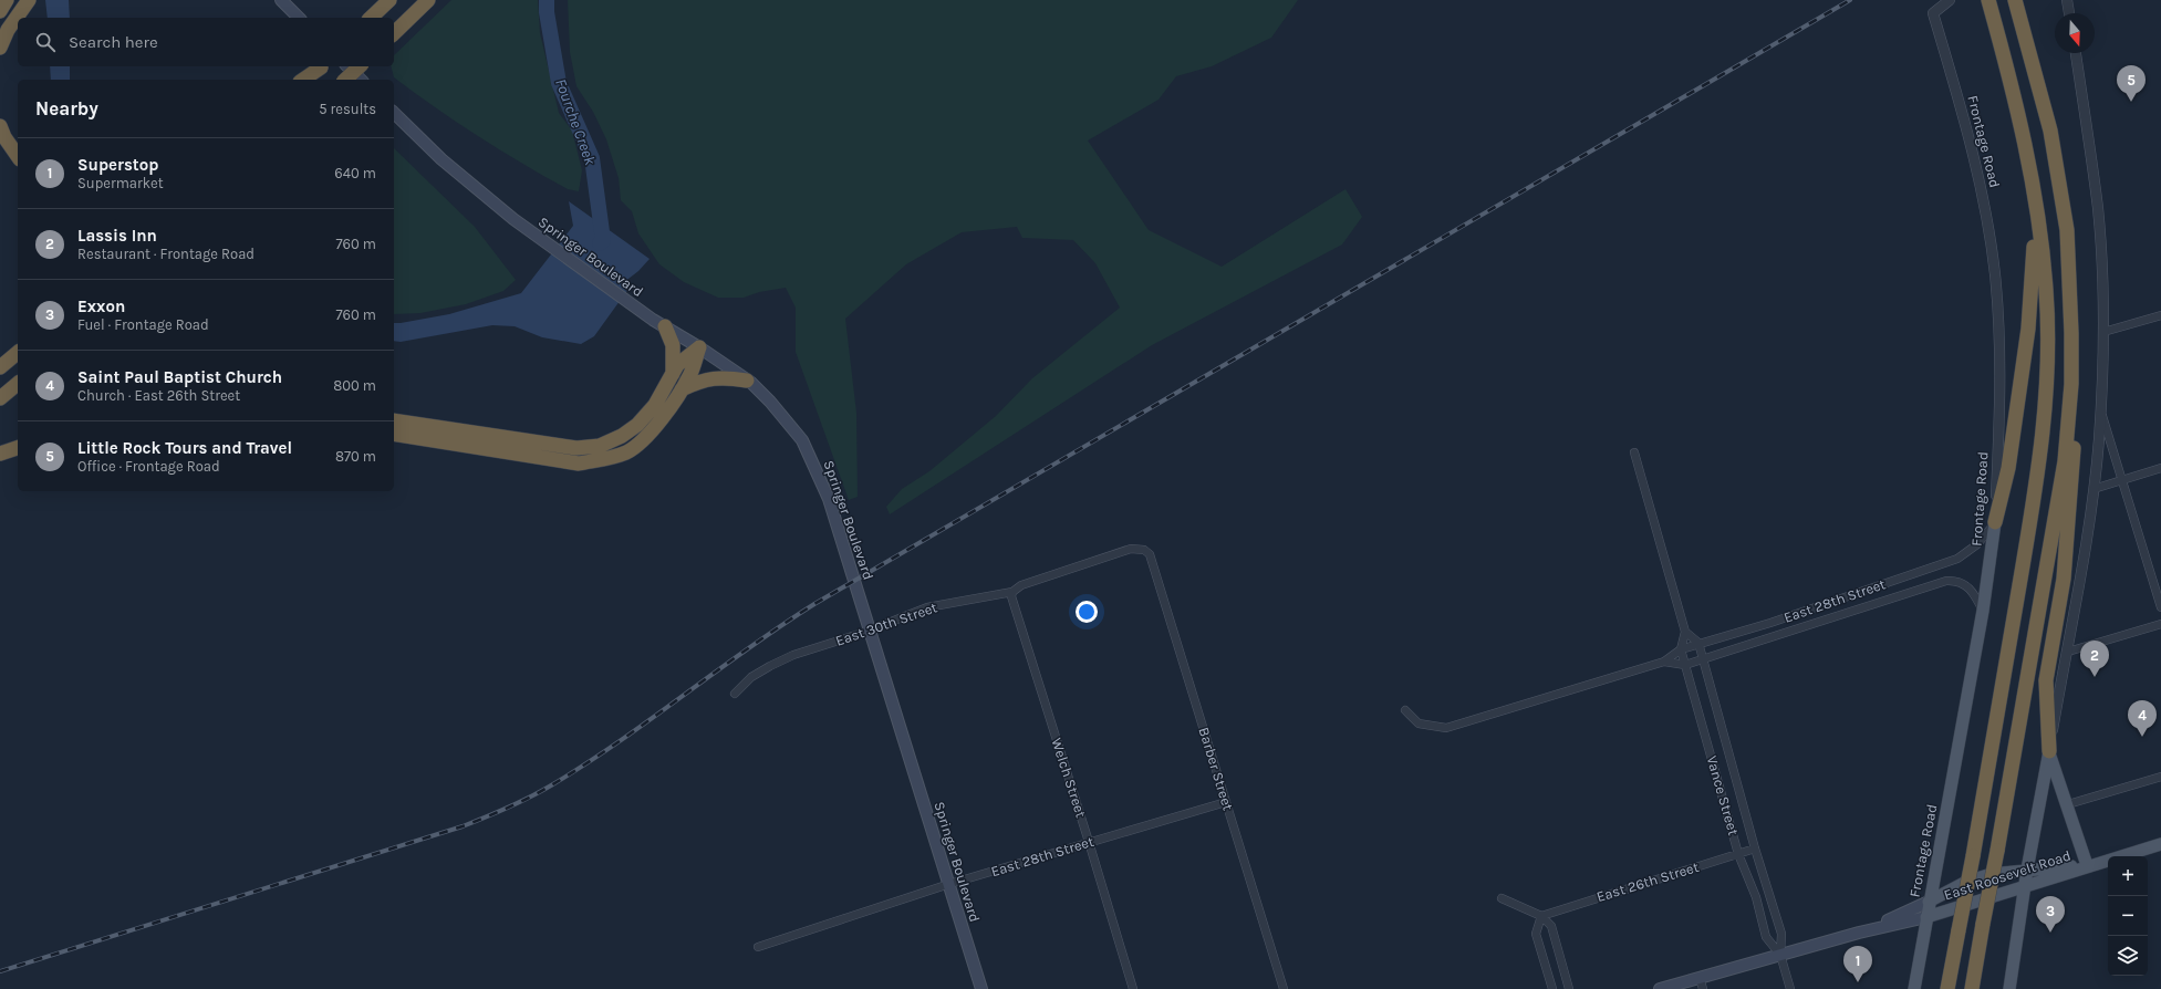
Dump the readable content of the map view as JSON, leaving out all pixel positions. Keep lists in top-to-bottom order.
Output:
{
  "streets": {
    "main road": ["Frontage Road", "Springer Boulevard", "East Roosevelt Road"],
    "street": [
      "East 28th Street",
      "East 30th Street",
      "Barber Street",
      "Welch Street",
      "Vance Street",
      "East 26th Street"
    ]
  },
  "crossings": [
    ["Frontage Road", "East 28th Street"],
    ["Frontage Road", "East Roosevelt Road"],
    ["Springer Boulevard", "East 28th Street"],
    ["Springer Boulevard", "East 30th Street"],
    ["East 28th Street", "Barber Street"],
    ["East 28th Street", "Welch Street"],
    ["East 28th Street", "Vance Street"],
    ["East 30th Street", "Barber Street"],
    ["East 30th Street", "Welch Street"],
    ["Vance Street", "East Roosevelt Road"],
    ["Vance Street", "East 26th Street"]
  ],
  "water": ["Fourche Creek"],
  "north": "bottom",
  "page": {
    "search": "Search here",
    "pins": [
      "5",
      "2",
      "4",
      "3",
      "1"
    ],
    "heading": ["Nearby", "5 results"],
    "list": [
      {
        "mark": "1",
        "name": "Superstop",
        "note": "Supermarket",
        "value": "640 m"
      },
      {
        "mark": "2",
        "name": "Lassis Inn",
        "note": "Restaurant · Frontage Road",
        "value": "760 m"
      },
      {
        "mark": "3",
        "name": "Exxon",
        "note": "Fuel · Frontage Road",
        "value": "760 m"
      },
      {
        "mark": "4",
        "name": "Saint Paul Baptist Church",
        "note": "Church · East 26th Street",
        "value": "800 m"
      },
      {
        "mark": "5",
        "name": "Little Rock Tours and Travel",
        "note": "Office · Frontage Road",
        "value": "870 m"
      }
    ],
    "map_buttons": ["+", "−"]
  }
}
